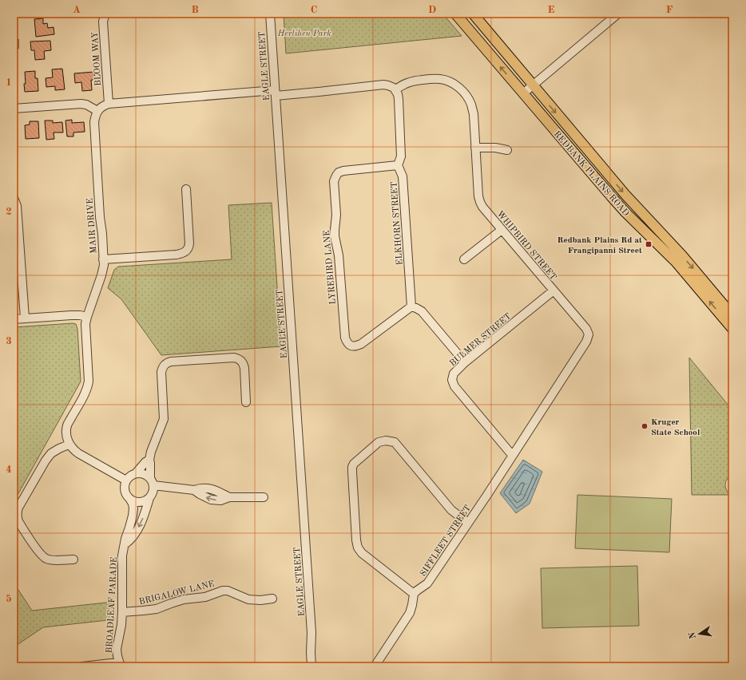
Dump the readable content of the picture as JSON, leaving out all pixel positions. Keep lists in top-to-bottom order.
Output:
{
  "streets": {
    "main road": ["REDBANK PLAINS ROAD"],
    "street": [
      "BLOOM WAY",
      "EAGLE STREET",
      "ELKHORN STREET",
      "MAIR DRIVE",
      "WHIPBIRD STREET",
      "LYREBIRD LANE",
      "BULMER STREET",
      "SIFFLEET STREET",
      "BRIGALOW LANE",
      "BROADLEAF PARADE"
    ]
  },
  "crossings": [
    ["ELKHORN STREET", "WHIPBIRD STREET"],
    ["ELKHORN STREET", "LYREBIRD LANE"],
    ["WHIPBIRD STREET", "BULMER STREET"],
    ["WHIPBIRD STREET", "SIFFLEET STREET"],
    ["BULMER STREET", "SIFFLEET STREET"],
    ["BRIGALOW LANE", "BROADLEAF PARADE"]
  ],
  "parks": ["Herlihen Park"],
  "places": {
    "transit": ["Redbank Plains Rd at Frangipanni Street"],
    "other": ["Kruger State School"]
  },
  "north": "left",
  "grid": {
    "columns": [
      "A",
      "B",
      "C",
      "D",
      "E",
      "F"
    ],
    "rows": [
      "1",
      "2",
      "3",
      "4",
      "5"
    ]
  }
}
